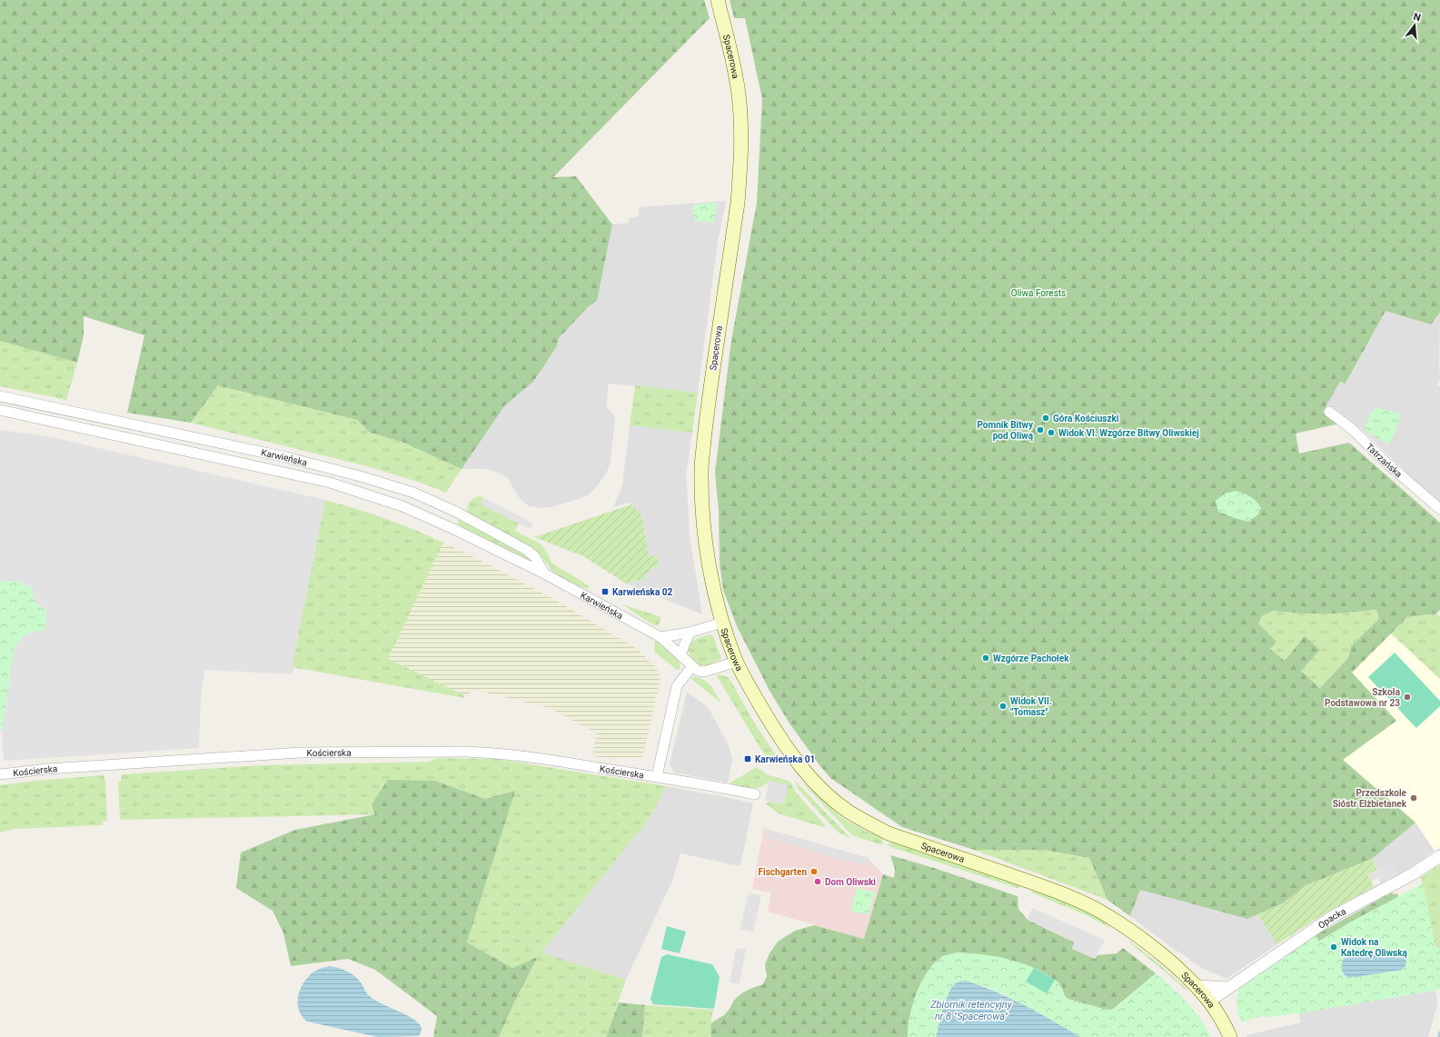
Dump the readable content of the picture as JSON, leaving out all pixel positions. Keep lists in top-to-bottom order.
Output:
{
  "streets": {
    "main road": ["Spacerowa"],
    "street": [
      "Karwieńska",
      "Tatrzańska",
      "Kościerska",
      "Opacka"
    ]
  },
  "crossings": [
    ["Spacerowa", "Opacka"],
    ["Karwieńska", "Kościerska"]
  ],
  "water": ["Zbiornik retencyjny nr 8 \"Spacerowa\""],
  "parks": ["Oliwa Forests"],
  "places": {
    "other": [
      "Góra Kościuszki",
      "Pomnik Bitwy pod Oliwą",
      "Widok VI. Wzgórze Bitwy Oliwskiej",
      "Wzgórze Pachołek",
      "Szkoła Podstawowa nr 23",
      "Widok VII. \"Tomasz\"",
      "Przedszkole Sióstr Elżbietanek",
      "Fischgarten",
      "Dom Oliwski",
      "Widok na Katedrę Oliwską"
    ],
    "transit": ["Karwieńska 02", "Karwieńska 01"]
  },
  "north": "top"
}
